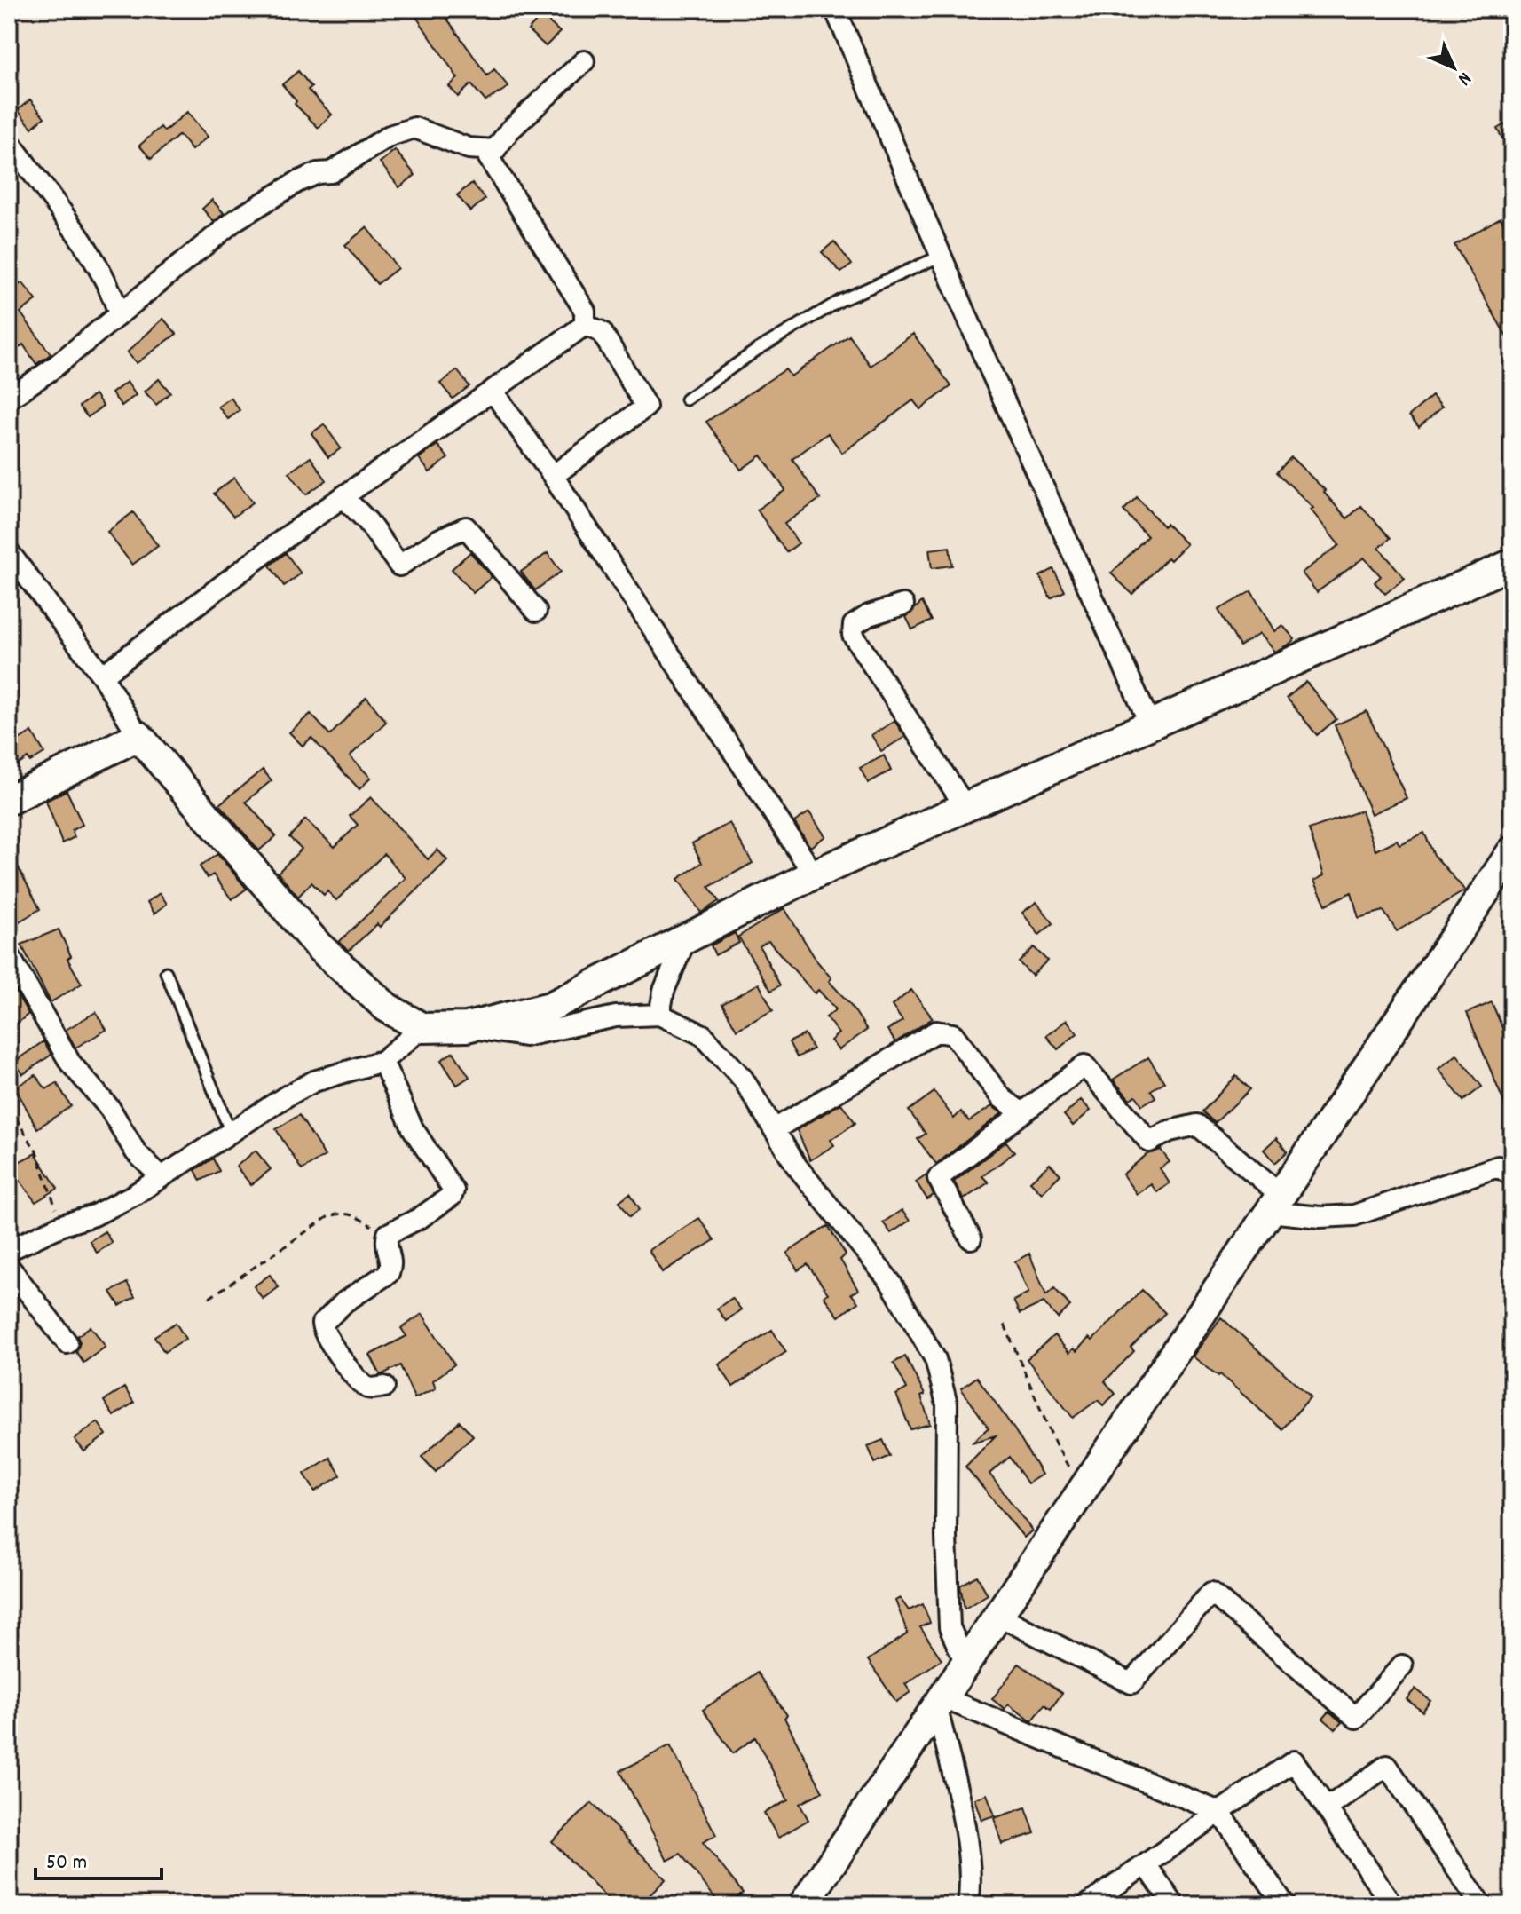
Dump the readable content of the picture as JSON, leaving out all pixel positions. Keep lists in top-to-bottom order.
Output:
{
  "scale_bar": "50 m",
  "north": "bottom right"
}
